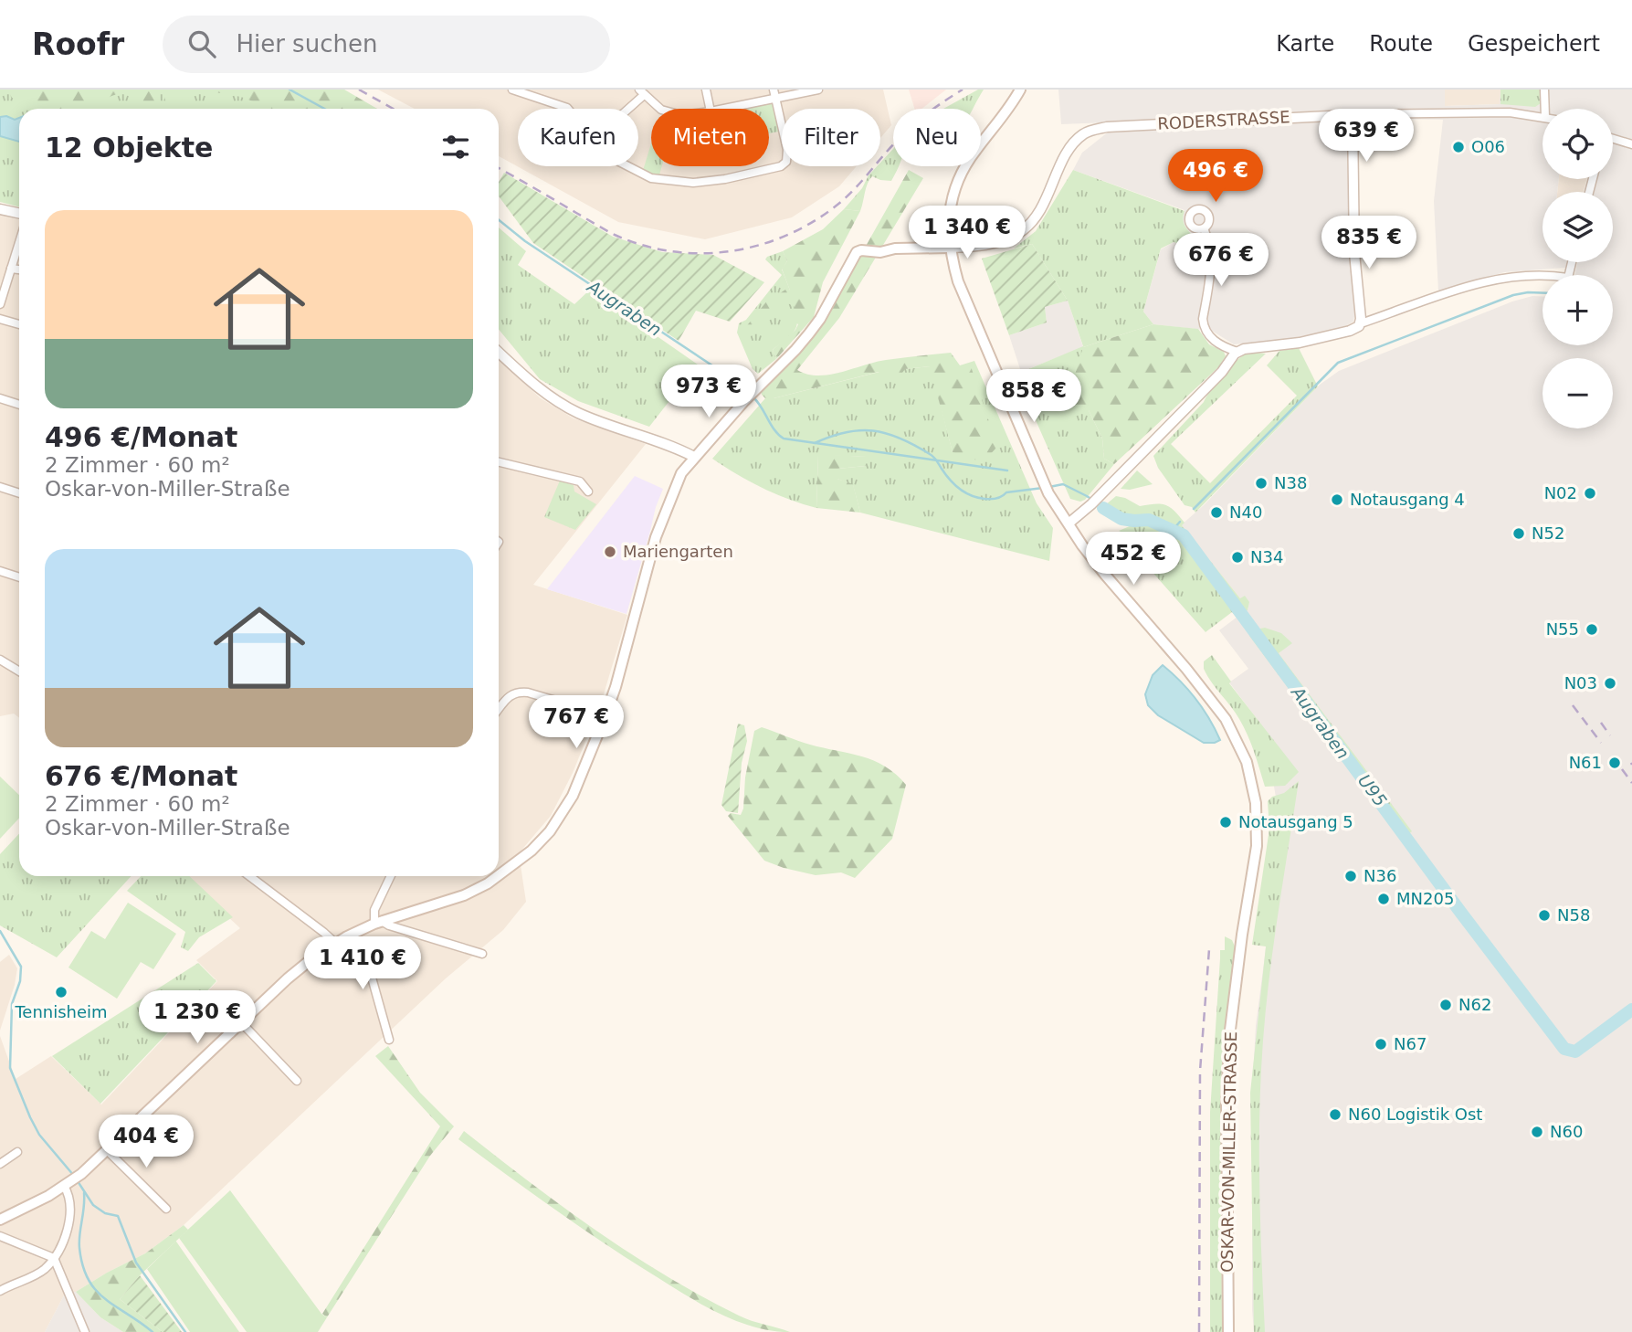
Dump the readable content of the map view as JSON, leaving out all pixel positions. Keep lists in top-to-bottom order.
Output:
{
  "streets": {
    "main road": ["OSKAR-VON-MILLER-STRASSE"],
    "street": ["RODERSTRASSE"]
  },
  "crossings": [
    ["RODERSTRASSE", "OSKAR-VON-MILLER-STRASSE"]
  ],
  "water": ["Augraben", "U95"],
  "places": [
    "O06",
    "N38",
    "N02",
    "Notausgang 4",
    "N40",
    "N52",
    "Mariengarten",
    "N34",
    "N55",
    "N03",
    "N61",
    "Notausgang 5",
    "N36",
    "MN205",
    "N58",
    "Tennisheim",
    "N62",
    "N67",
    "N60 Logistik Ost",
    "N60"
  ],
  "page": {
    "header": "Roofr",
    "search": "Hier suchen",
    "nav": ["Karte", "Route", "Gespeichert"],
    "map_buttons": ["+", "−"],
    "price": [
      "639 €",
      "496 €",
      "1 340 €",
      "835 €",
      "676 €",
      "973 €",
      "858 €",
      "452 €",
      "767 €",
      "1 410 €",
      "1 230 €",
      "404 €"
    ],
    "chip": [
      "Kaufen",
      "Mieten",
      "Filter",
      "Neu"
    ],
    "heading": "12 Objekte",
    "list": [
      {
        "name": "496 €/Monat",
        "note": "2 Zimmer · 60 m² · Oskar-von-Miller-Straße"
      },
      {
        "name": "676 €/Monat",
        "note": "2 Zimmer · 60 m² · Oskar-von-Miller-Straße"
      }
    ]
  }
}
